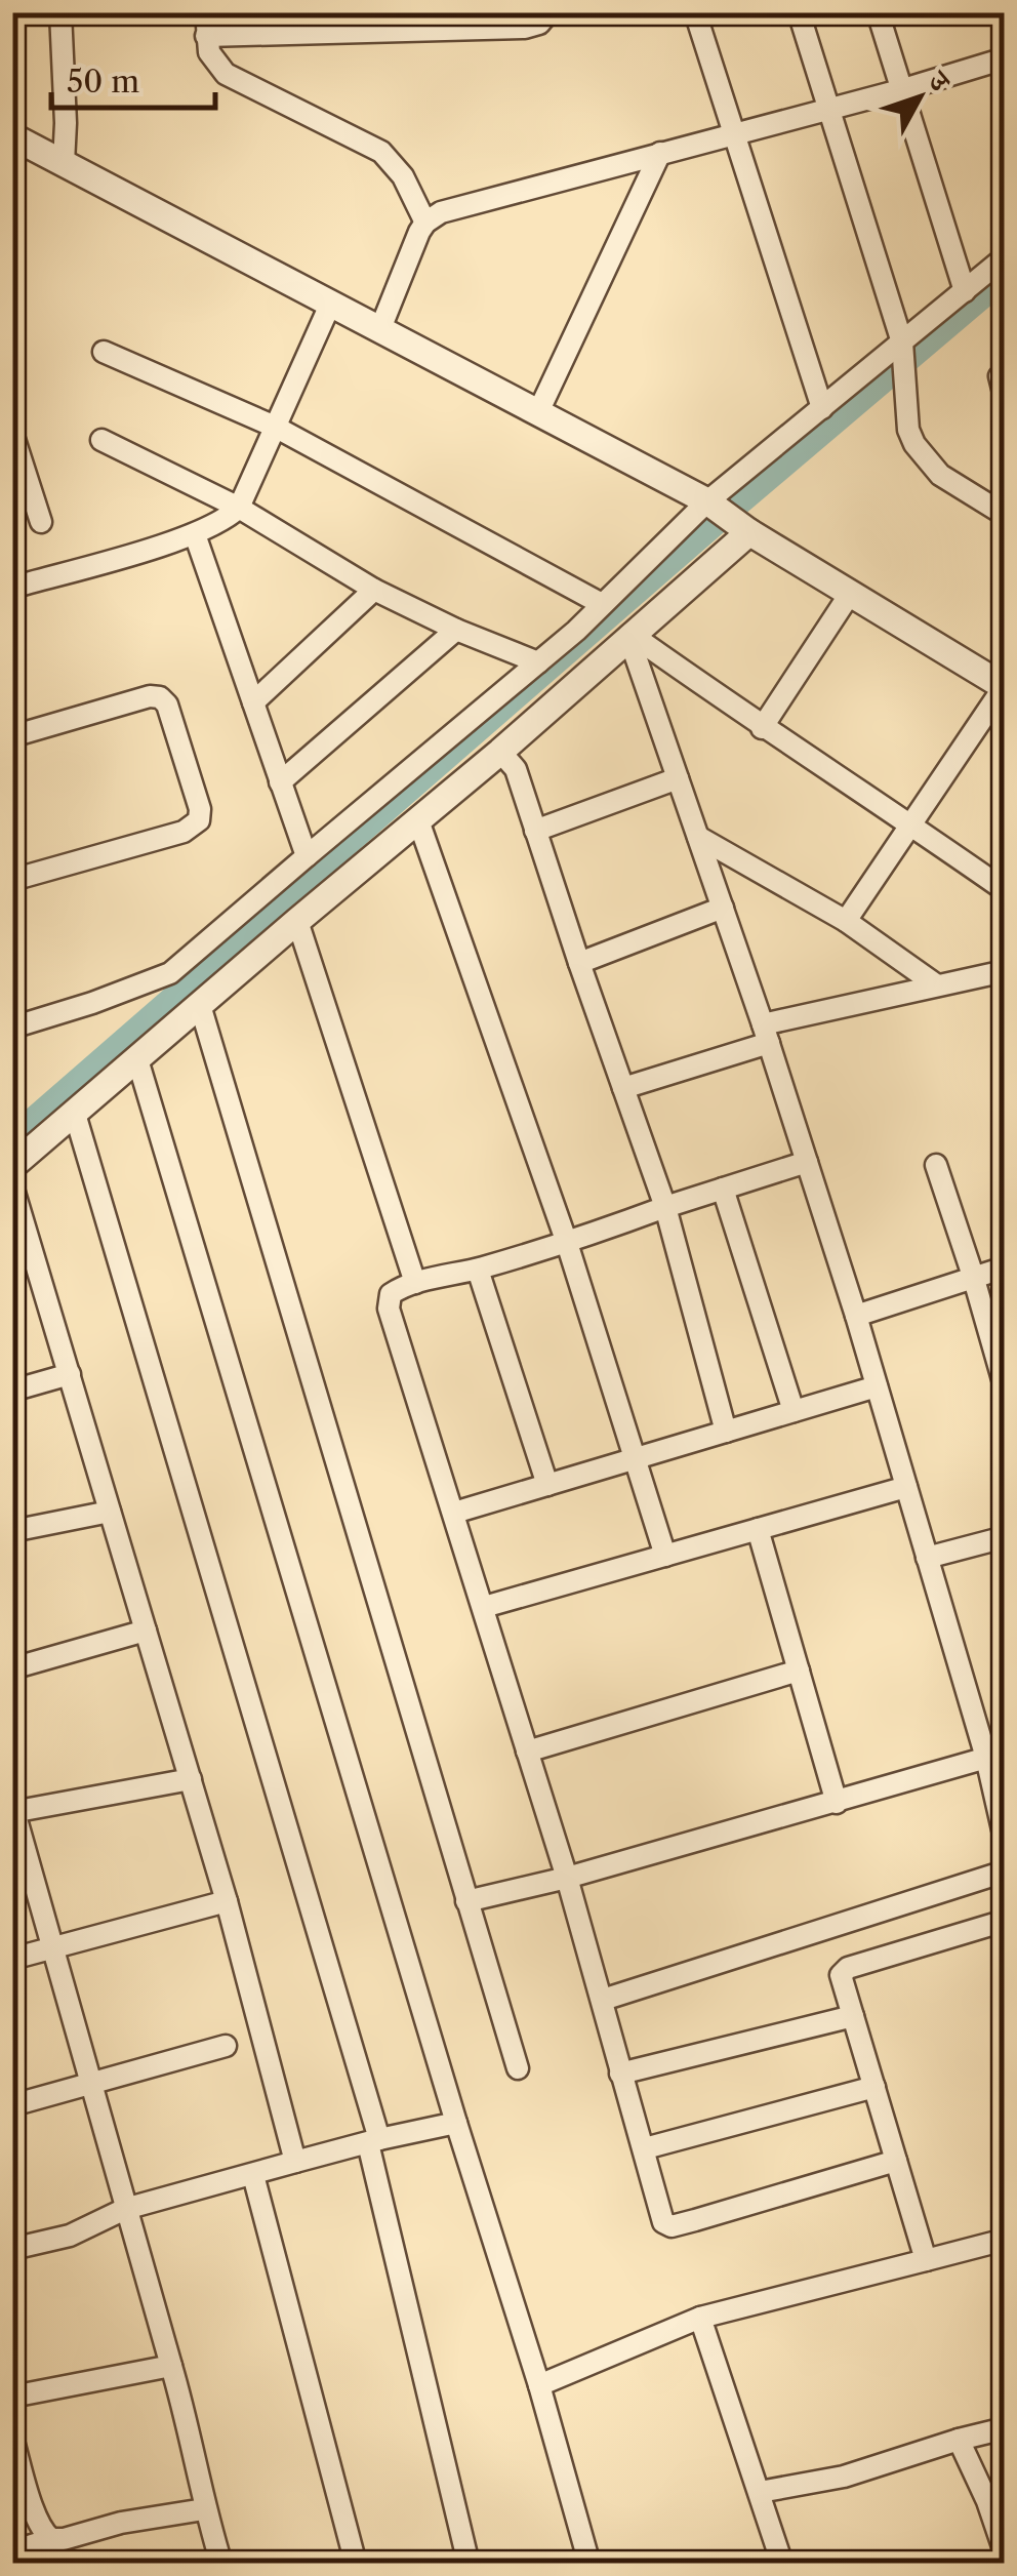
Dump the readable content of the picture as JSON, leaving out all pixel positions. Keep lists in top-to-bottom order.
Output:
{
  "scale_bar": "50 m",
  "north": "top right"
}
